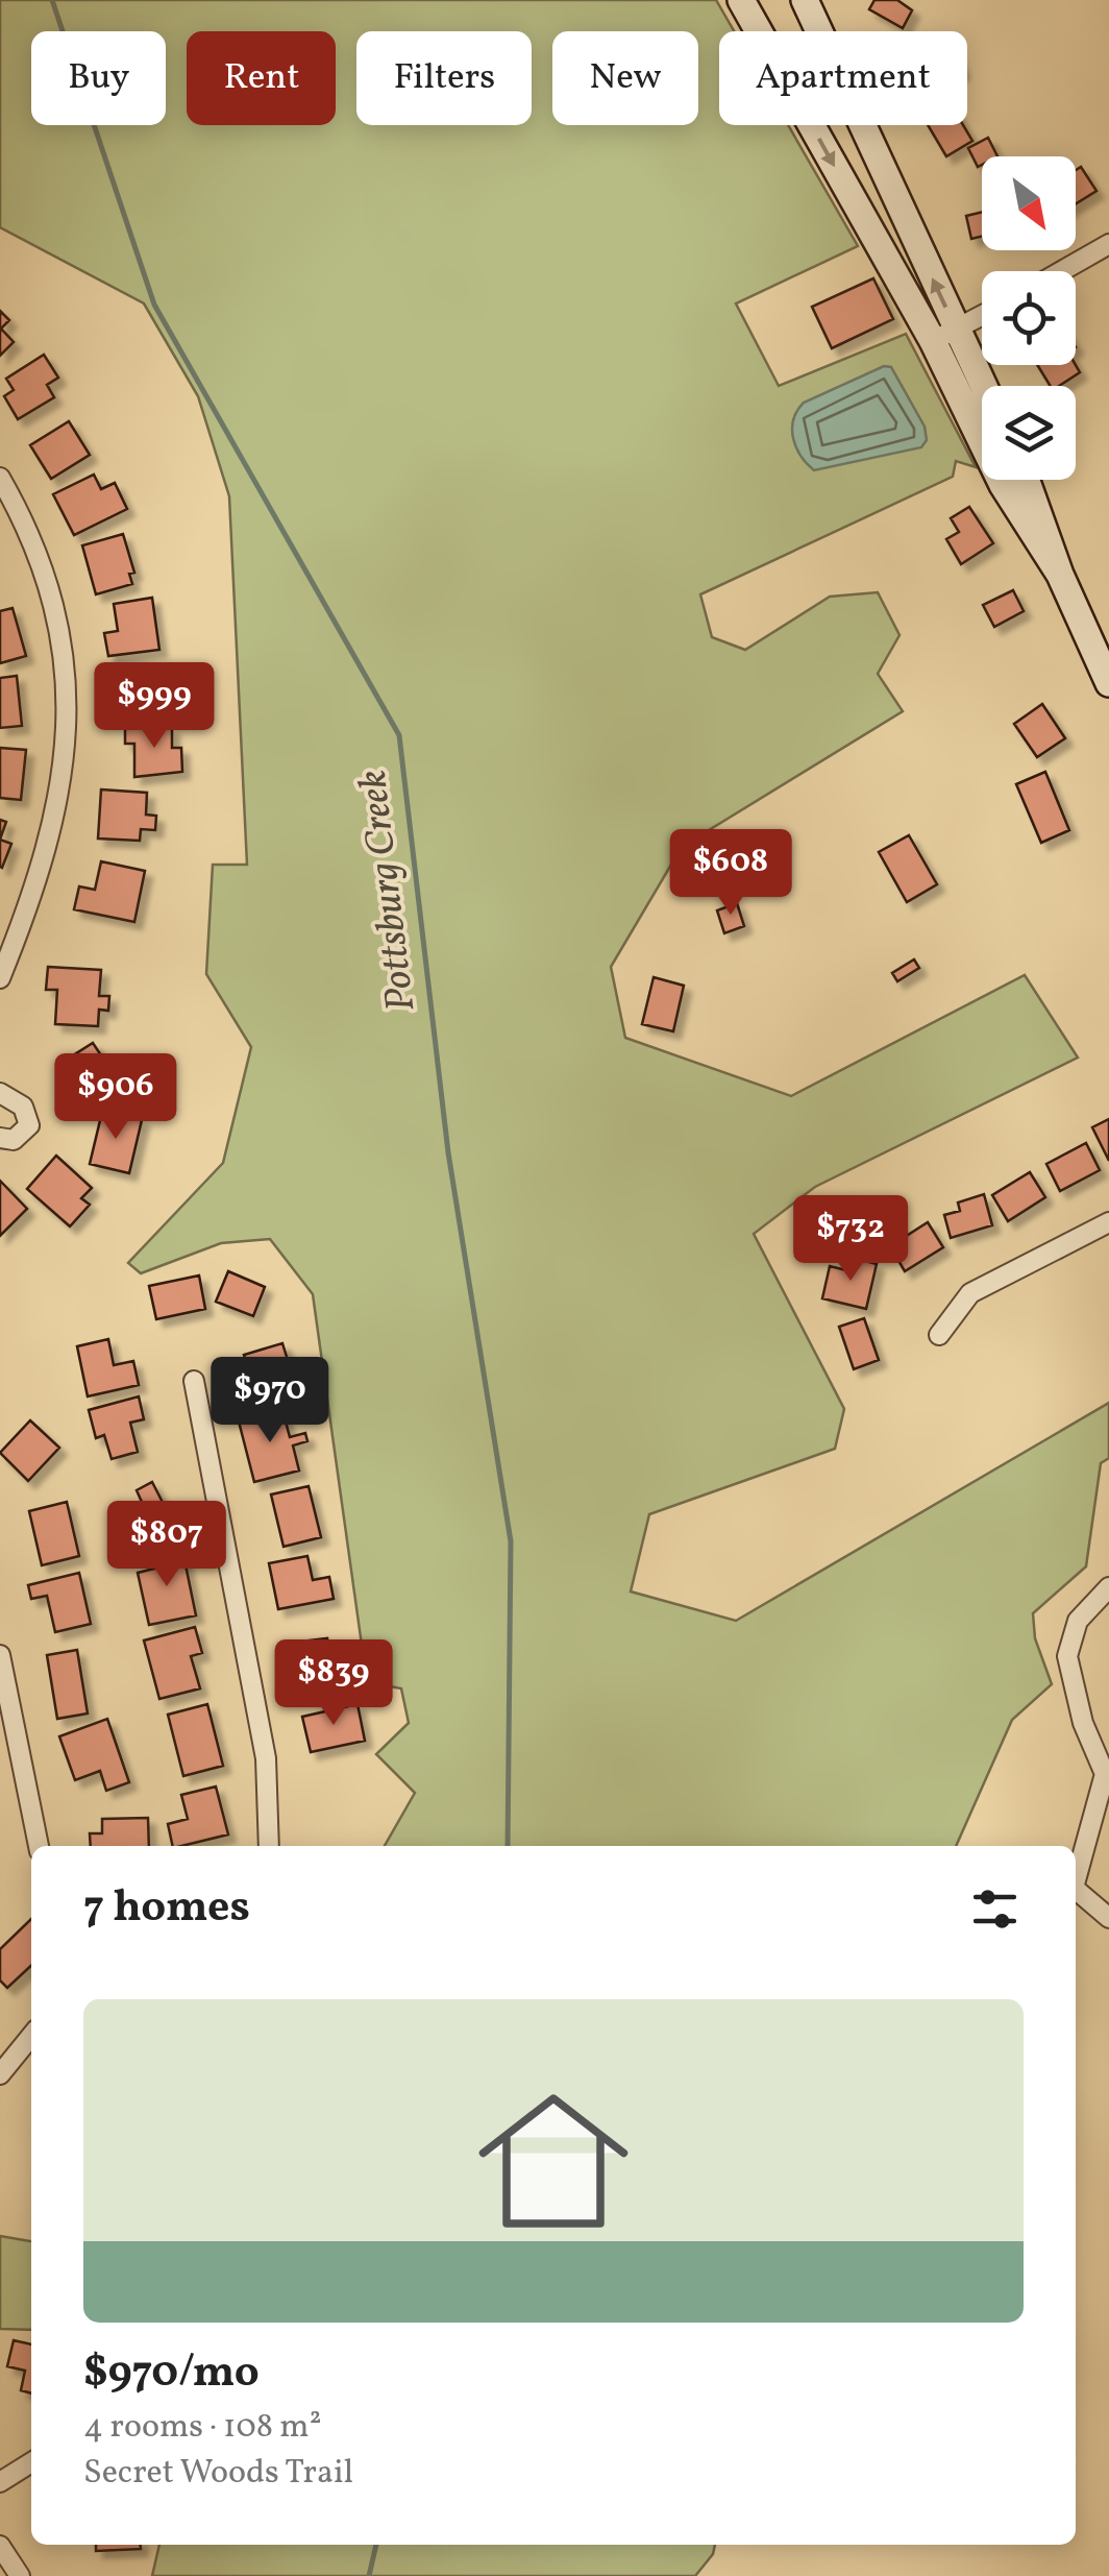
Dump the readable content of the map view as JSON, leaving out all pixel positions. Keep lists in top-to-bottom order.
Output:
{
  "water": ["Pottsburg Creek"],
  "north": "bottom right",
  "page": {
    "chip": [
      "Buy",
      "Rent",
      "Filters",
      "New",
      "Apartment"
    ],
    "price": [
      "$999",
      "$608",
      "$906",
      "$732",
      "$970",
      "$807",
      "$839"
    ],
    "heading": "7 homes",
    "list": [
      {
        "name": "$970/mo",
        "note": "4 rooms · 108 m² · Secret Woods Trail"
      }
    ]
  }
}
